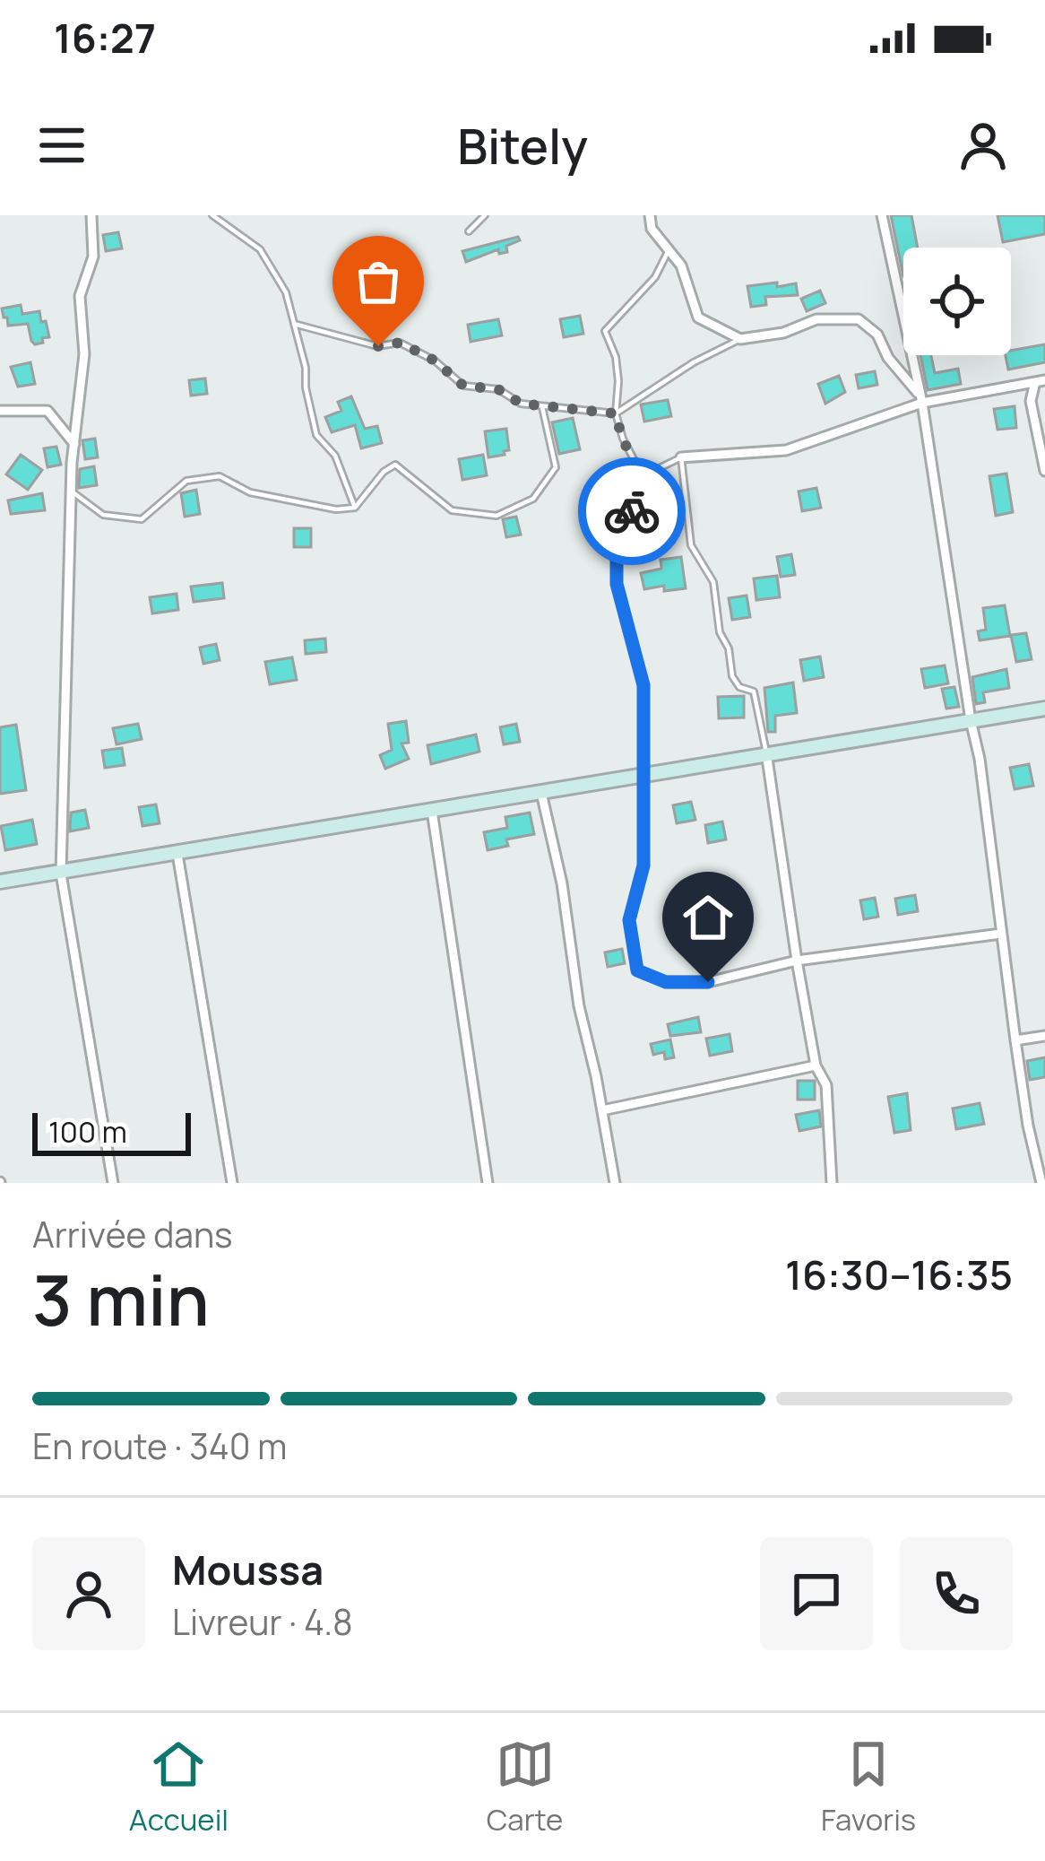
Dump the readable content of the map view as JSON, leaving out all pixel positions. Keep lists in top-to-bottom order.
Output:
{
  "scale_bar": "100 m",
  "page": {
    "status": "16:27",
    "header": "Bitely",
    "scale": "100 m",
    "heading": ["3 min", "Arrivée dans", "16:30–16:35"],
    "panel": ["Moussa", "Livreur · 4.8"],
    "bar": "En route · 340 m",
    "tabs": ["Accueil", "Carte", "Favoris"]
  }
}
